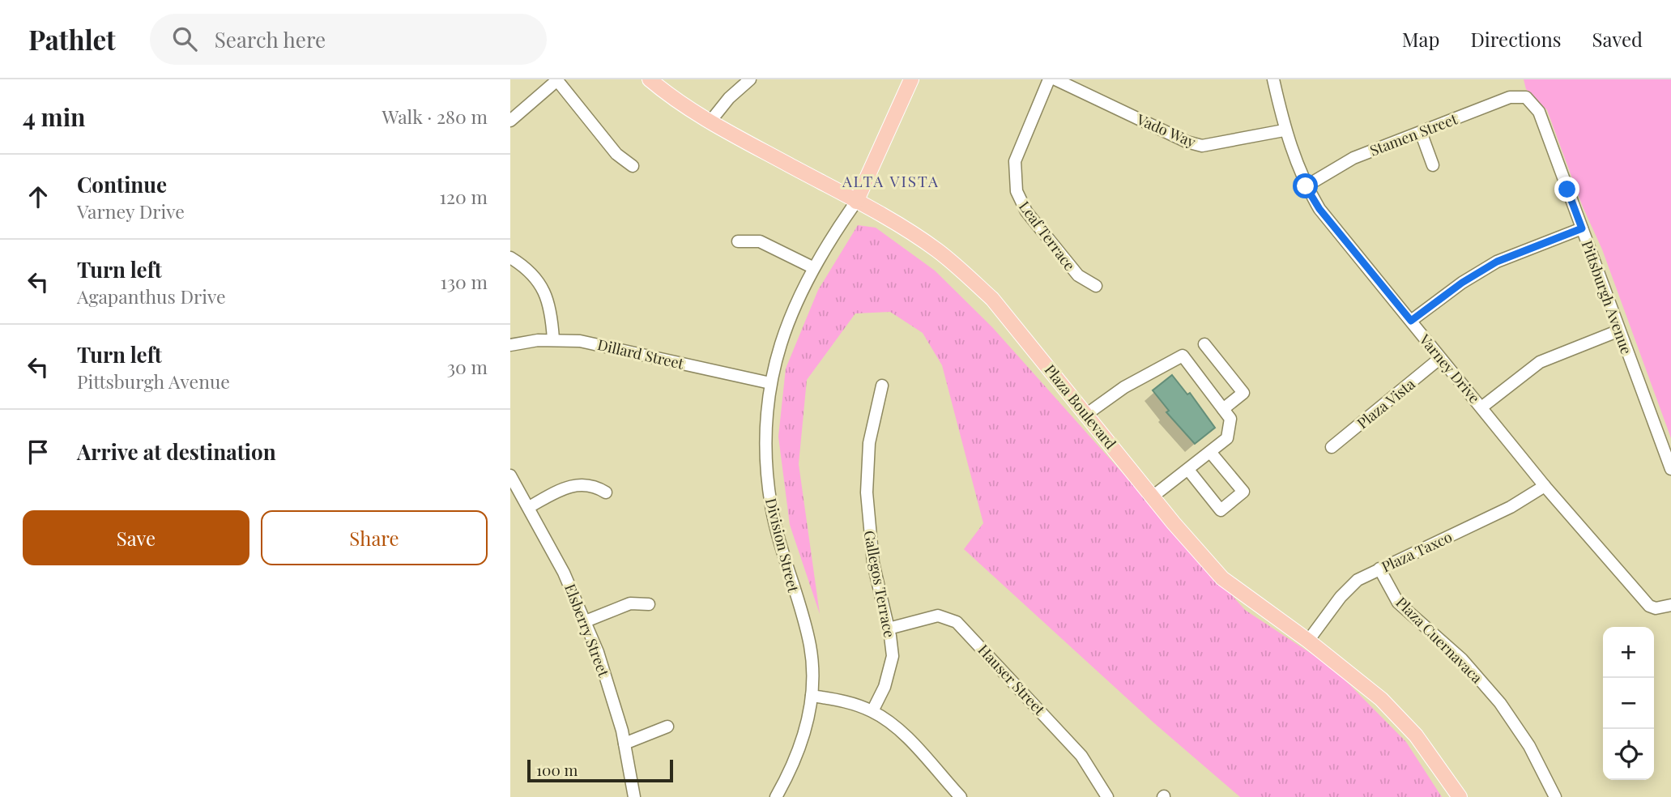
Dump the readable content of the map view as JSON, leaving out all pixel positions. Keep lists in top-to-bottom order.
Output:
{
  "streets": {
    "main road": ["Plaza Boulevard", "Division Street"],
    "street": [
      "Vado Way",
      "Stamen Street",
      "Leaf Terrace",
      "Pittsburgh Avenue",
      "Dillard Street",
      "Varney Drive",
      "Plaza Vista",
      "Plaza Taxco",
      "Gallegos Terrace",
      "Elsberry Street",
      "Plaza Cuernavaca",
      "Hauser Street"
    ]
  },
  "crossings": [
    ["Vado Way", "Varney Drive"],
    ["Stamen Street", "Pittsburgh Avenue"],
    ["Stamen Street", "Varney Drive"],
    ["Dillard Street", "Division Street"],
    ["Varney Drive", "Plaza Vista"],
    ["Varney Drive", "Plaza Taxco"],
    ["Plaza Boulevard", "Division Street"],
    ["Plaza Boulevard", "Plaza Taxco"],
    ["Plaza Taxco", "Plaza Cuernavaca"],
    ["Gallegos Terrace", "Hauser Street"]
  ],
  "districts": ["ALTA VISTA"],
  "scale_bar": "100 m",
  "page": {
    "header": "Pathlet",
    "search": "Search here",
    "nav": ["Map", "Directions", "Saved"],
    "heading": ["4 min", "Walk · 280 m"],
    "list": [
      ["Continue", "Varney Drive", "120 m"],
      ["Turn left", "Agapanthus Drive", "130 m"],
      ["Turn left", "Pittsburgh Avenue", "30 m"],
      "Arrive at destination"
    ],
    "buttons": ["Save", "Share"],
    "map_buttons": ["+", "−"],
    "scale": "100 m"
  }
}
